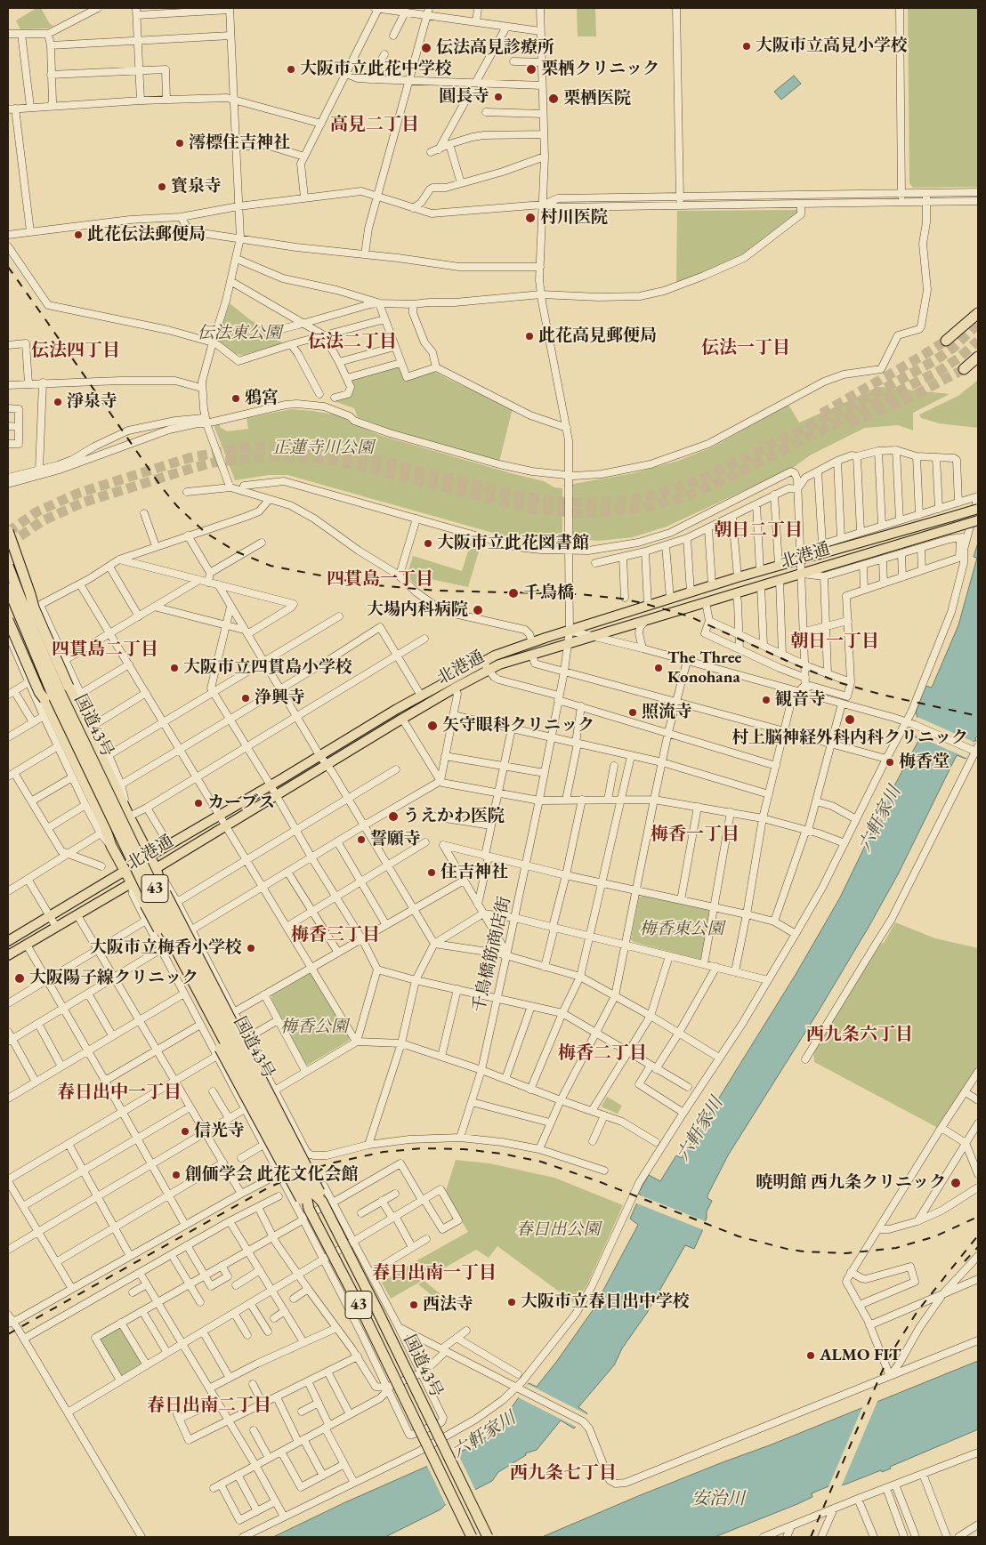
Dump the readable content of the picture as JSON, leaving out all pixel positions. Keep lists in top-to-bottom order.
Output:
{
  "streets": {
    "highway": ["国道43号", "43"],
    "main road": ["北港通"],
    "street": ["千鳥橋筋商店街"]
  },
  "crossings": [
    ["北港通", "43"],
    ["北港通", "千鳥橋筋商店街"],
    ["国道43号", "43"]
  ],
  "districts": [
    "高見二丁目",
    "伝法二丁目",
    "伝法一丁目",
    "伝法四丁目",
    "朝日二丁目",
    "四貫島一丁目",
    "朝日一丁目",
    "四貫島二丁目",
    "梅香一丁目",
    "梅香三丁目",
    "西九条六丁目",
    "梅香二丁目",
    "春日出中一丁目",
    "春日出南一丁目",
    "春日出南二丁目",
    "西九条七丁目"
  ],
  "water": ["六軒家川", "安治川"],
  "parks": [
    "伝法東公園",
    "正蓮寺川公園",
    "梅香東公園",
    "梅香公園",
    "春日出公園"
  ],
  "places": [
    "大阪市立高見小学校",
    "伝法高見診療所",
    "大阪市立此花中学校",
    "栗栖クリニック",
    "圓長寺",
    "栗栖医院",
    "澪標住吉神社",
    "寳泉寺",
    "村川医院",
    "此花伝法郵便局",
    "此花高見郵便局",
    "鴉宮",
    "淨泉寺",
    "大阪市立此花図書館",
    "千鳥橋",
    "大場内科病院",
    "大阪市立四貫島小学校",
    "The Three Konohana",
    "浄興寺",
    "観音寺",
    "照流寺",
    "村上脳神経外科内科クリニック",
    "矢守眼科クリニック",
    "梅香堂",
    "カーブス",
    "うえかわ医院",
    "誓願寺",
    "住吉神社",
    "大阪市立梅香小学校",
    "大阪陽子線クリニック",
    "信光寺",
    "創価学会 此花文化会館",
    "暁明館 西九条クリニック",
    "大阪市立春日出中学校",
    "西法寺",
    "ALMO FIT"
  ]
}
